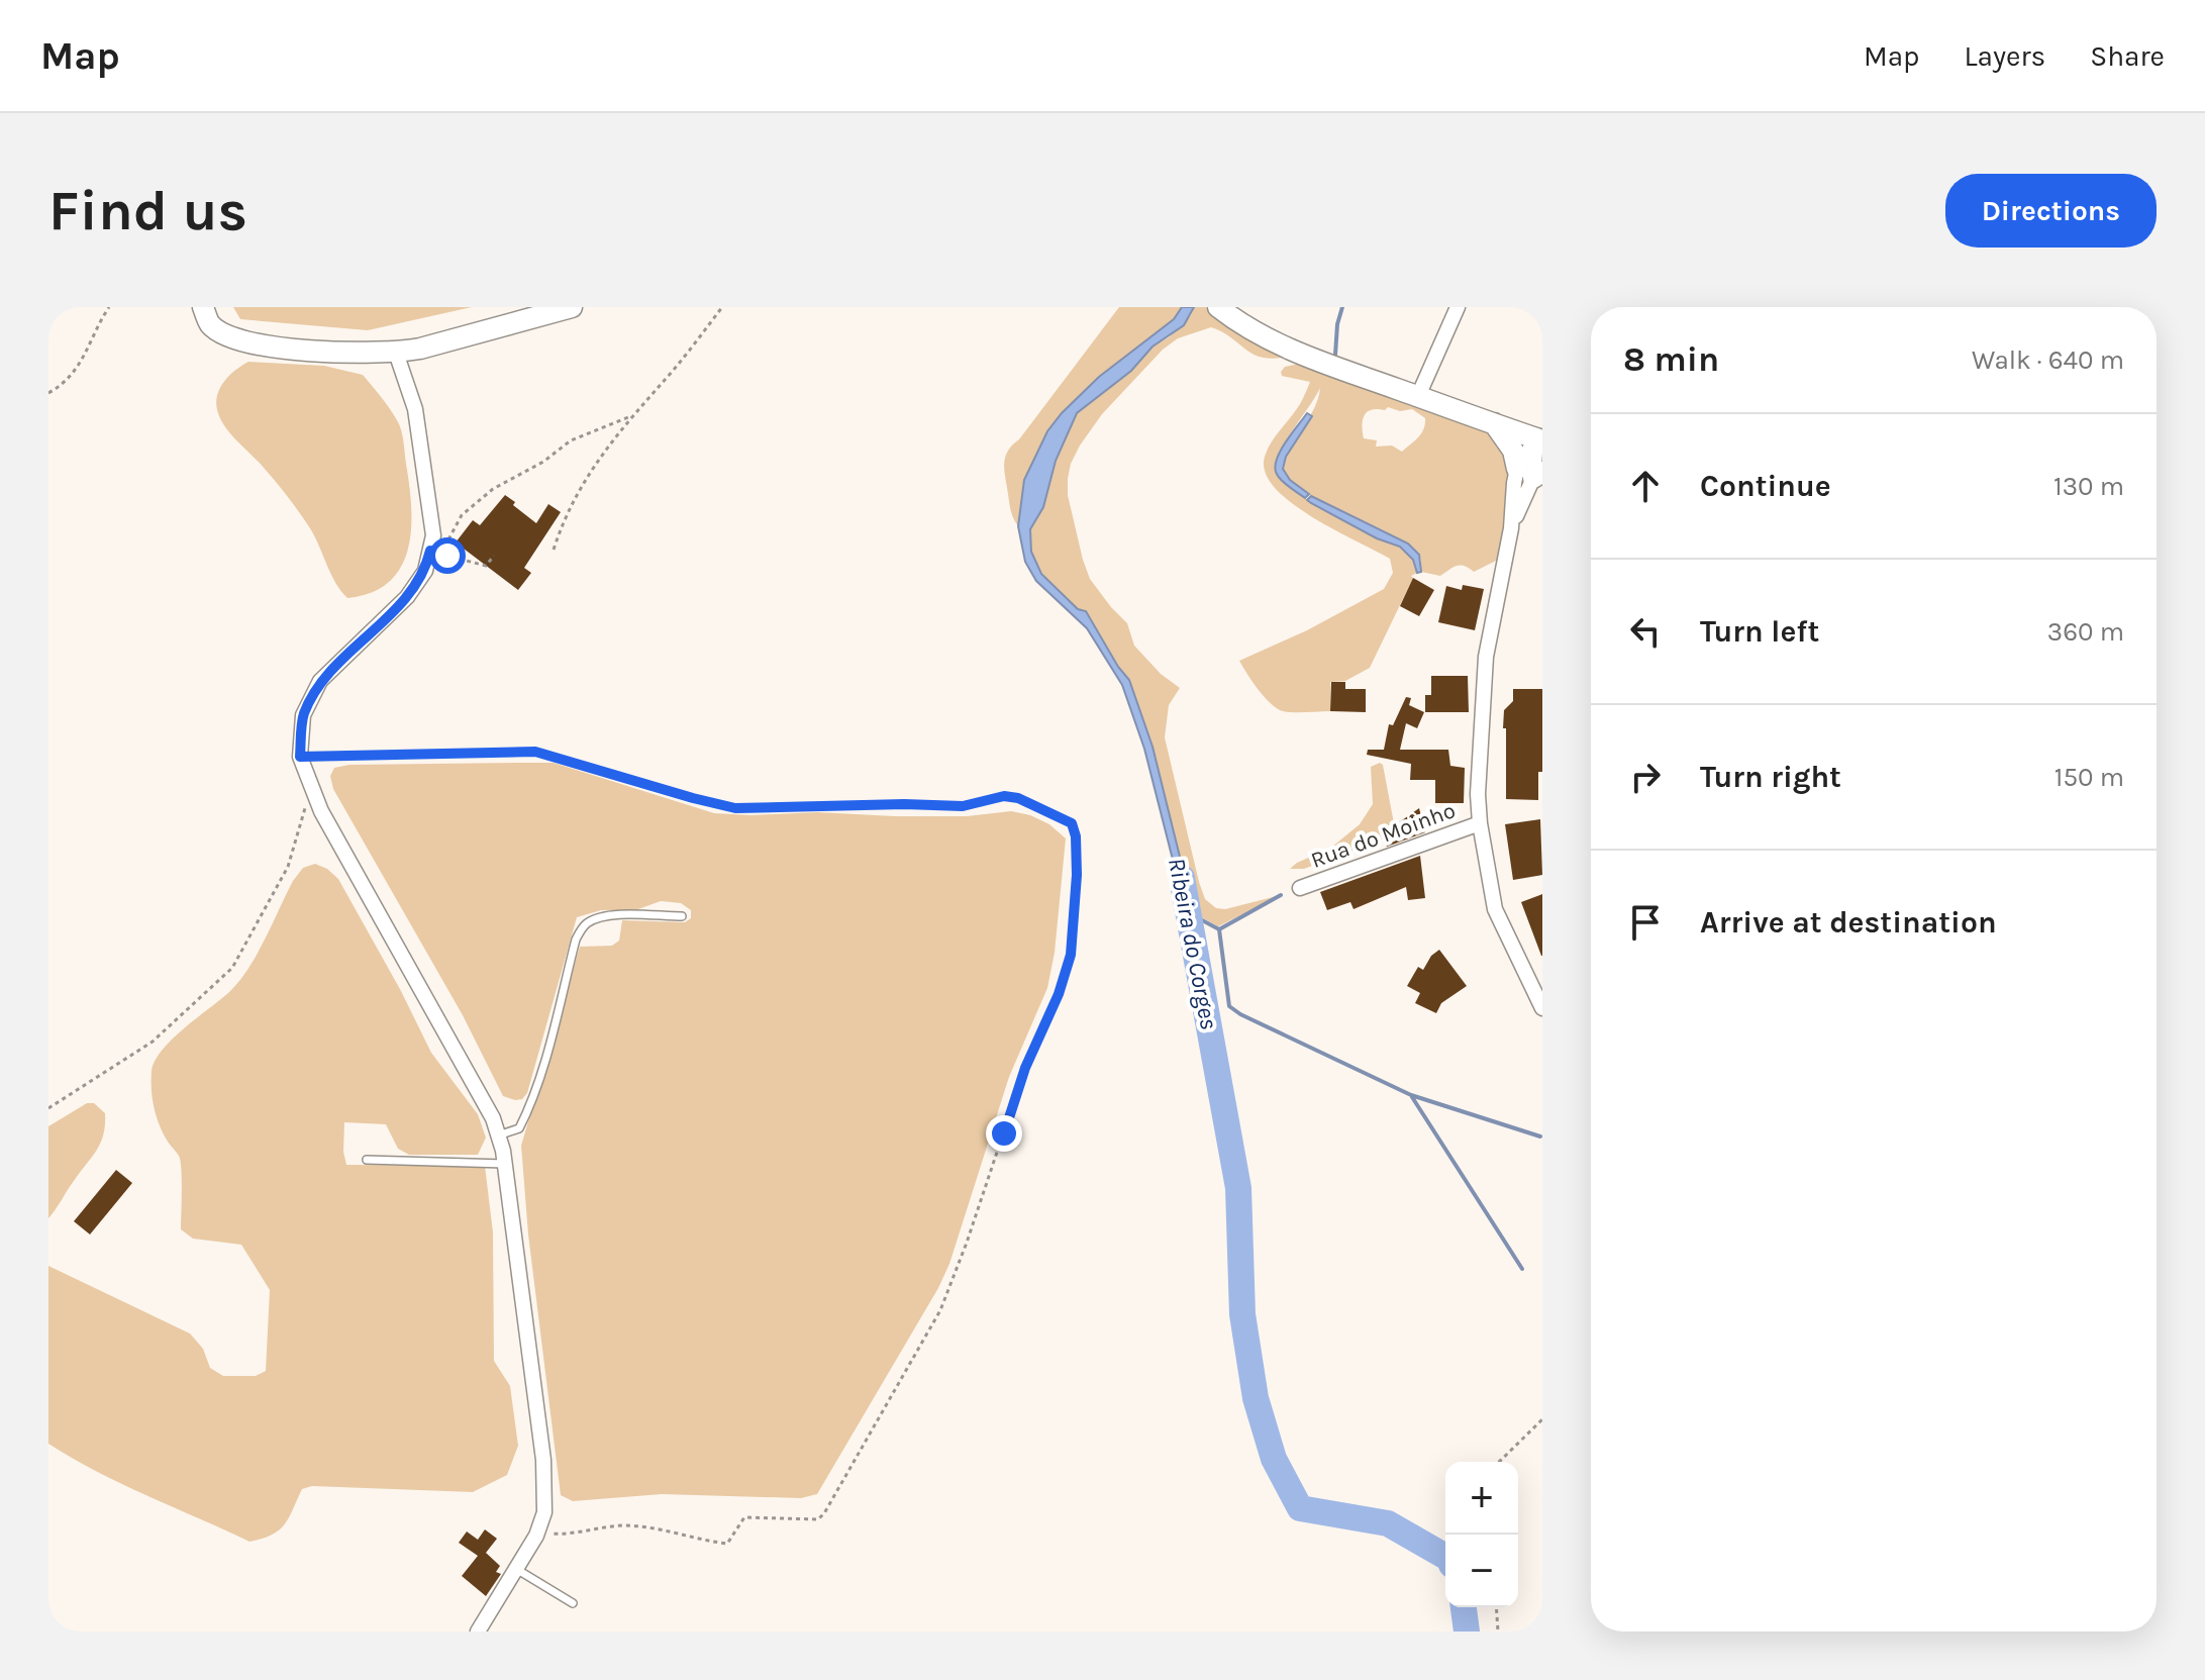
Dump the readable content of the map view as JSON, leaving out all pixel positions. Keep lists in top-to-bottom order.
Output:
{
  "streets": {
    "street": ["Rua do Moinho"]
  },
  "water": ["Ribeira do Corges"],
  "page": {
    "header": "Map",
    "nav": ["Map", "Layers", "Share"],
    "buttons": "Directions",
    "title": "Find us",
    "heading": ["8 min", "Walk · 640 m"],
    "list": [
      ["Continue", "130 m"],
      ["Turn left", "360 m"],
      ["Turn right", "150 m"],
      "Arrive at destination"
    ],
    "map_buttons": ["+", "−"]
  }
}
